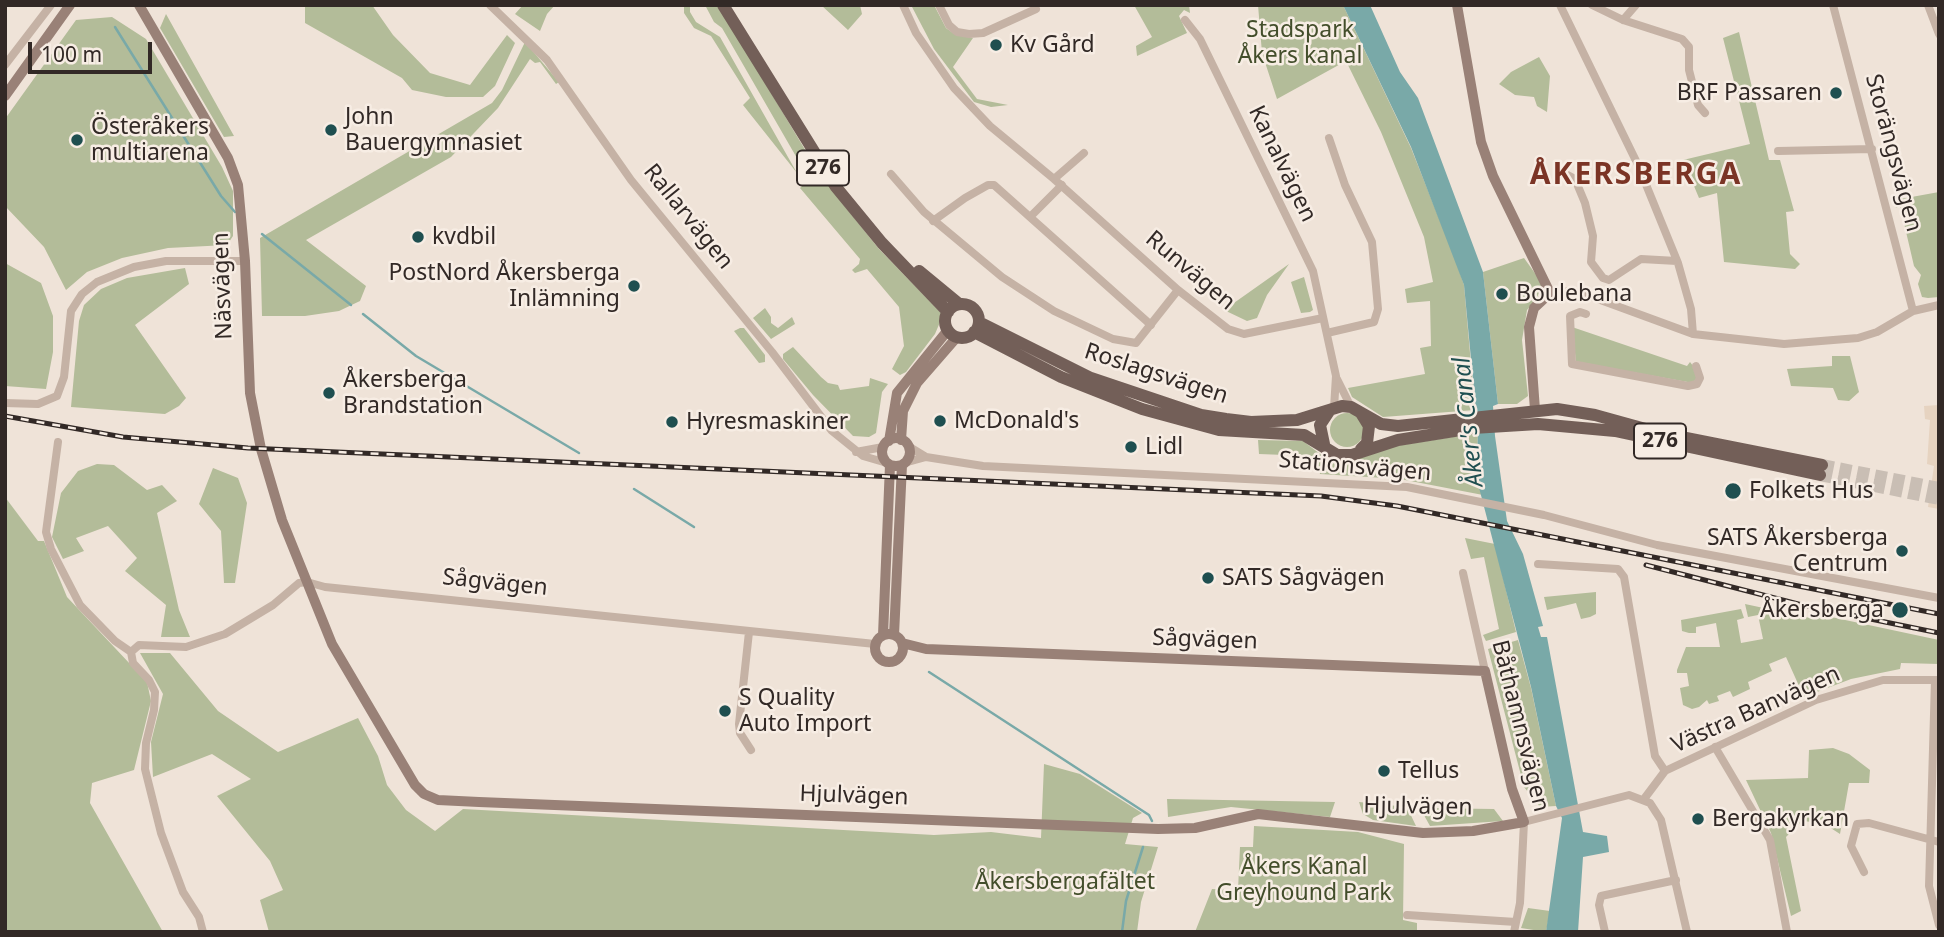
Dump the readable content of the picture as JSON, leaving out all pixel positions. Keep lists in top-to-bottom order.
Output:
{
  "streets": {
    "main road": ["276", "Roslagsvägen"],
    "street": [
      "Storängsvägen",
      "Kanalvägen",
      "Rallarvägen",
      "Runvägen",
      "Näsvägen",
      "Stationsvägen",
      "Sågvägen",
      "Västra Banvägen",
      "Båthamnsvägen",
      "Hjulvägen"
    ]
  },
  "crossings": [
    ["Kanalvägen", "Runvägen"],
    ["Kanalvägen", "Roslagsvägen"],
    ["276", "Roslagsvägen"],
    ["Rallarvägen", "Stationsvägen"],
    ["Näsvägen", "Sågvägen"],
    ["Näsvägen", "Hjulvägen"],
    ["Sågvägen", "Båthamnsvägen"],
    ["Sågvägen", "Hjulvägen"],
    ["Båthamnsvägen", "Hjulvägen"]
  ],
  "districts": ["ÅKERSBERGA"],
  "water": ["Åker's Canal"],
  "parks": ["Stadspark Åkers kanal", "Åkers Kanal Greyhound Park", "Åkersbergafältet"],
  "places": [
    "Kv Gård",
    "BRF Passaren",
    "John Bauergymnasiet",
    "Österåkers multiarena",
    "kvdbil",
    "PostNord Åkersberga Inlämning",
    "Boulebana",
    "Åkersberga Brandstation",
    "McDonald's",
    "Hyresmaskiner",
    "Lidl",
    "Folkets Hus",
    "SATS Åkersberga Centrum",
    "SATS Sågvägen",
    "Åkersberga",
    "S Quality Auto Import",
    "Tellus",
    "Bergakyrkan"
  ],
  "scale_bar": "100 m"
}
